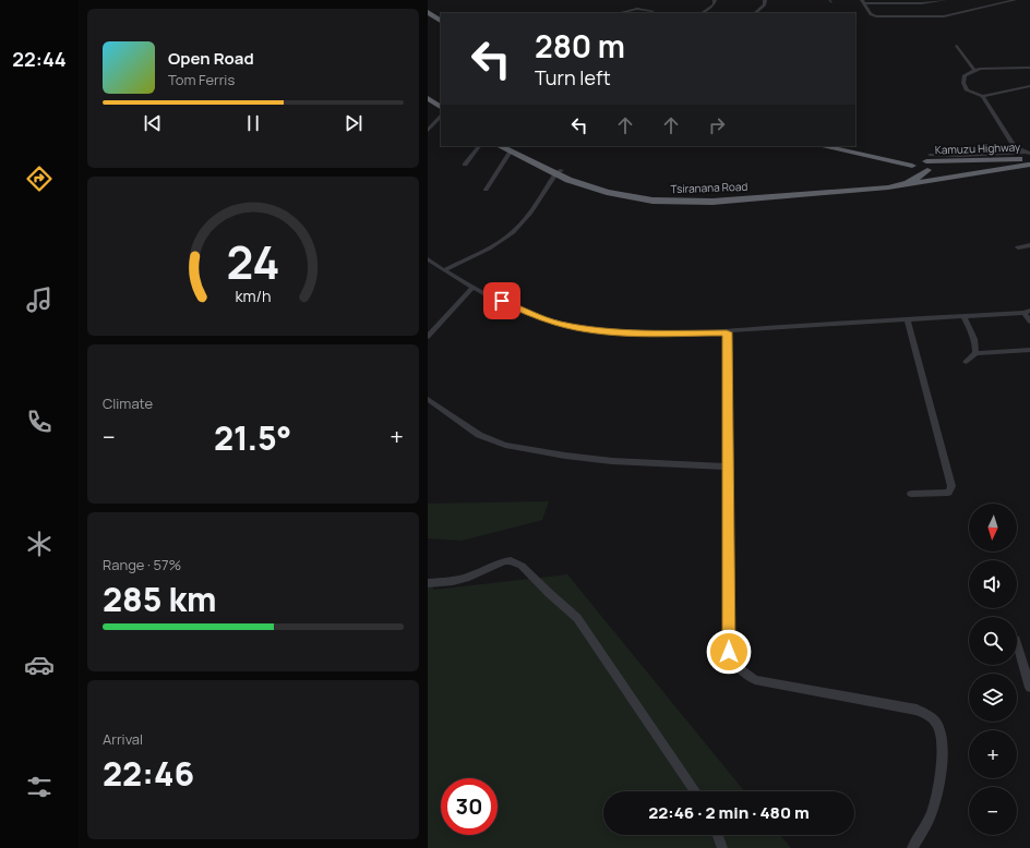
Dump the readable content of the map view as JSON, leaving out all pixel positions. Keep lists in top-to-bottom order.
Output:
{
  "streets": {
    "highway": ["Kamuzu Highway", "Tsiranana Road"]
  },
  "crossings": [
    ["Kamuzu Highway", "Tsiranana Road"]
  ],
  "north": "bottom",
  "page": {
    "tabs": "22:44",
    "turn": ["280 m", "Turn left"],
    "song": ["Open Road", "Tom Ferris"],
    "tile": [
      "Climate",
      ["Range · 57%", "285 km"],
      ["Arrival", "22:46"]
    ],
    "heat": ["−", "21.5°", "+"],
    "map_buttons": ["+", "−"],
    "limit": "30",
    "trip": "22:46 · 2 min · 480 m",
    "gauge": ["24", "km/h"]
  }
}
